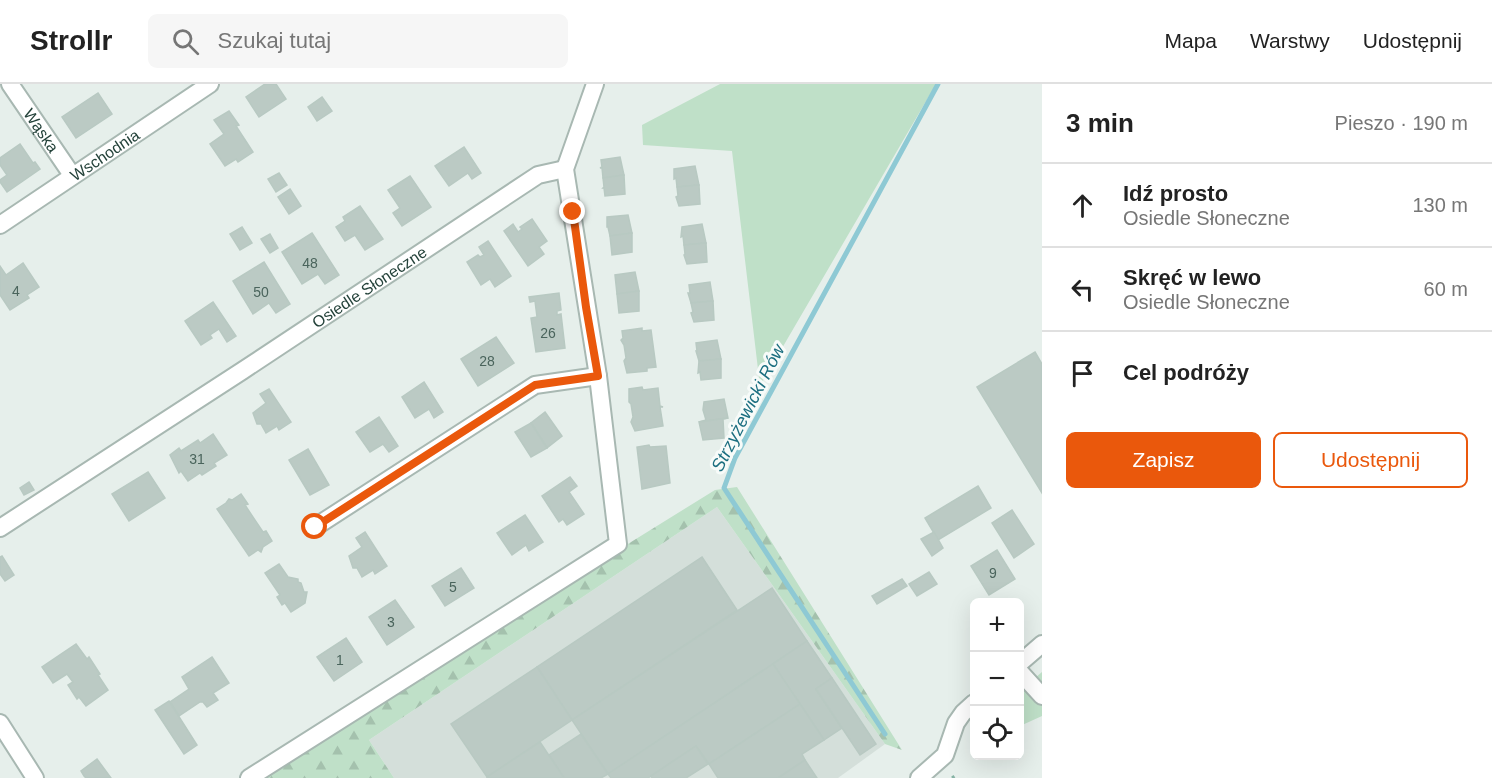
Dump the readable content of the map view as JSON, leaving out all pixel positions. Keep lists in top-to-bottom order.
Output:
{
  "streets": {
    "street": ["Wąska", "Wschodnia", "Osiedle Słoneczne"]
  },
  "crossings": [
    ["Wąska", "Wschodnia"]
  ],
  "water": ["Strzyżewicki Rów"],
  "house_numbers": [
    "48",
    "4",
    "50",
    "26",
    "28",
    "31",
    "9",
    "5",
    "3",
    "1"
  ],
  "page": {
    "header": "Strollr",
    "search": "Szukaj tutaj",
    "nav": ["Mapa", "Warstwy", "Udostępnij"],
    "heading": ["3 min", "Pieszo · 190 m"],
    "list": [
      ["Idź prosto", "Osiedle Słoneczne", "130 m"],
      ["Skręć w lewo", "Osiedle Słoneczne", "60 m"],
      "Cel podróży"
    ],
    "buttons": ["Zapisz", "Udostępnij"],
    "map_buttons": ["+", "−"]
  }
}
